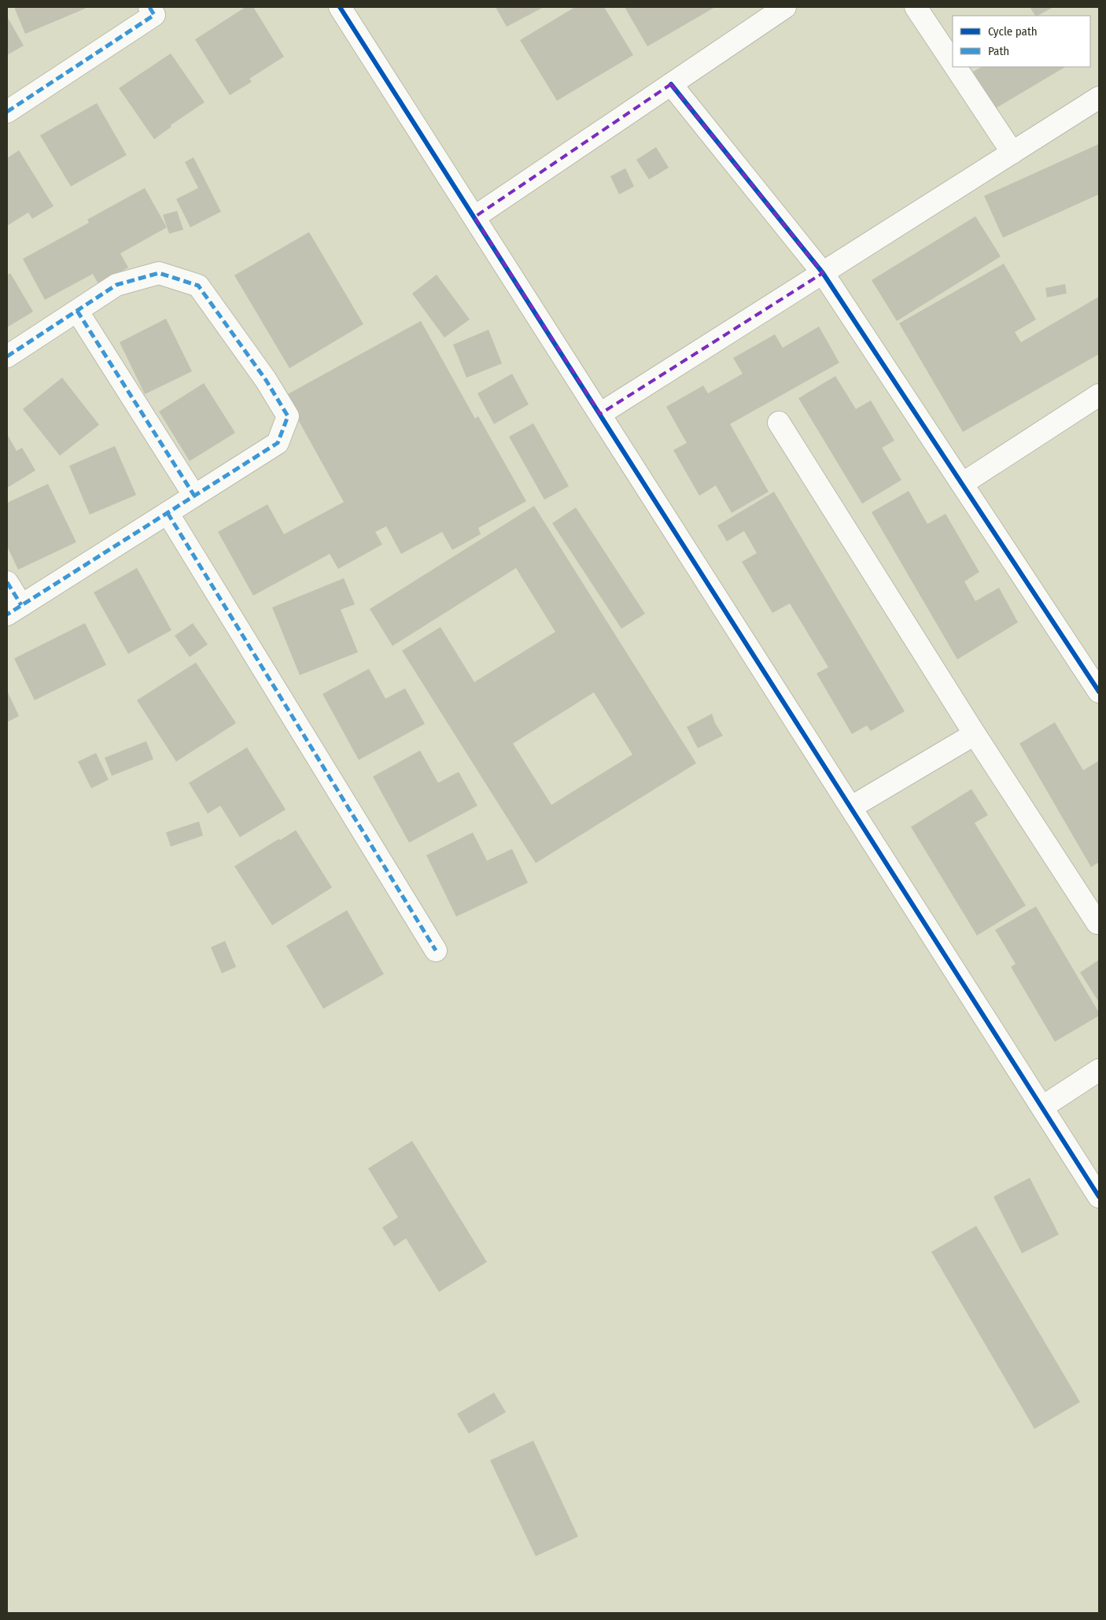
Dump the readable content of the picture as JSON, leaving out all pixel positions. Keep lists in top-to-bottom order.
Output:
{
  "legend": ["Cycle path", "Path"]
}
